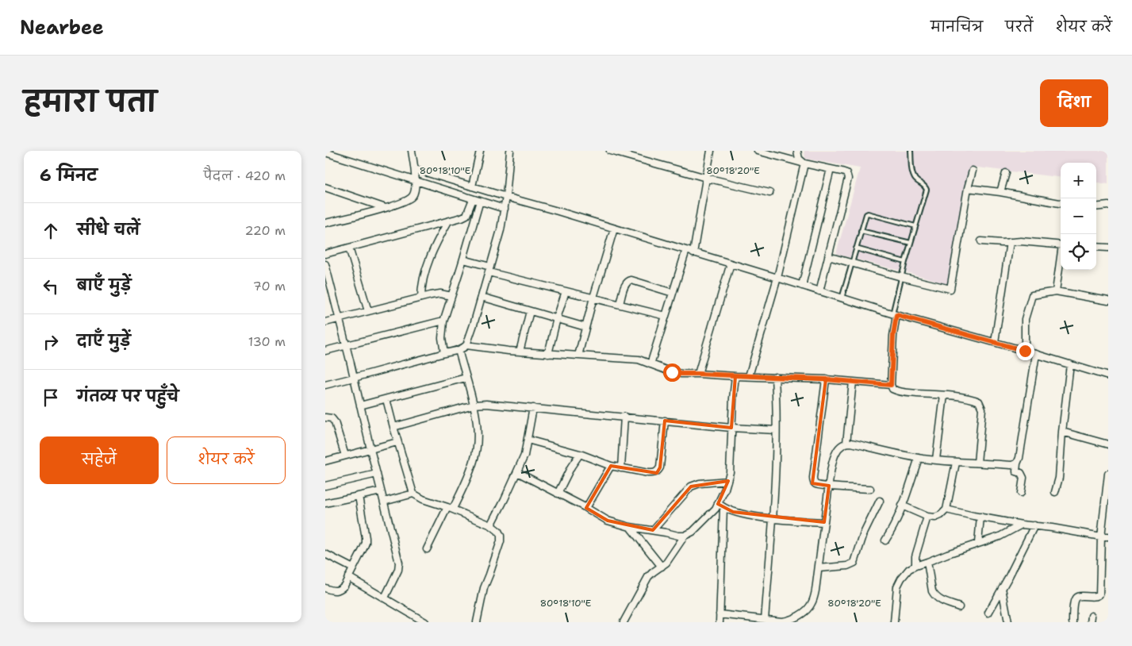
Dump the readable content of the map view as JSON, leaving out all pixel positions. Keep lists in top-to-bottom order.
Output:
{
  "page": {
    "header": "Nearbee",
    "nav": ["मानचित्र", "परतें", "शेयर करें"],
    "title": "हमारा पता",
    "buttons": [
      "दिशा",
      ["सहेजें", "शेयर करें"]
    ],
    "heading": ["6 मिनट", "पैदल · 420 m"],
    "map_buttons": ["+", "−"],
    "list": [
      ["सीधे चलें", "220 m"],
      ["बाएँ मुड़ें", "70 m"],
      ["दाएँ मुड़ें", "130 m"],
      "गंतव्य पर पहुँचे"
    ]
  },
  "coordinates": ["80°18'10\"E", "80°18'20\"E"]
}
